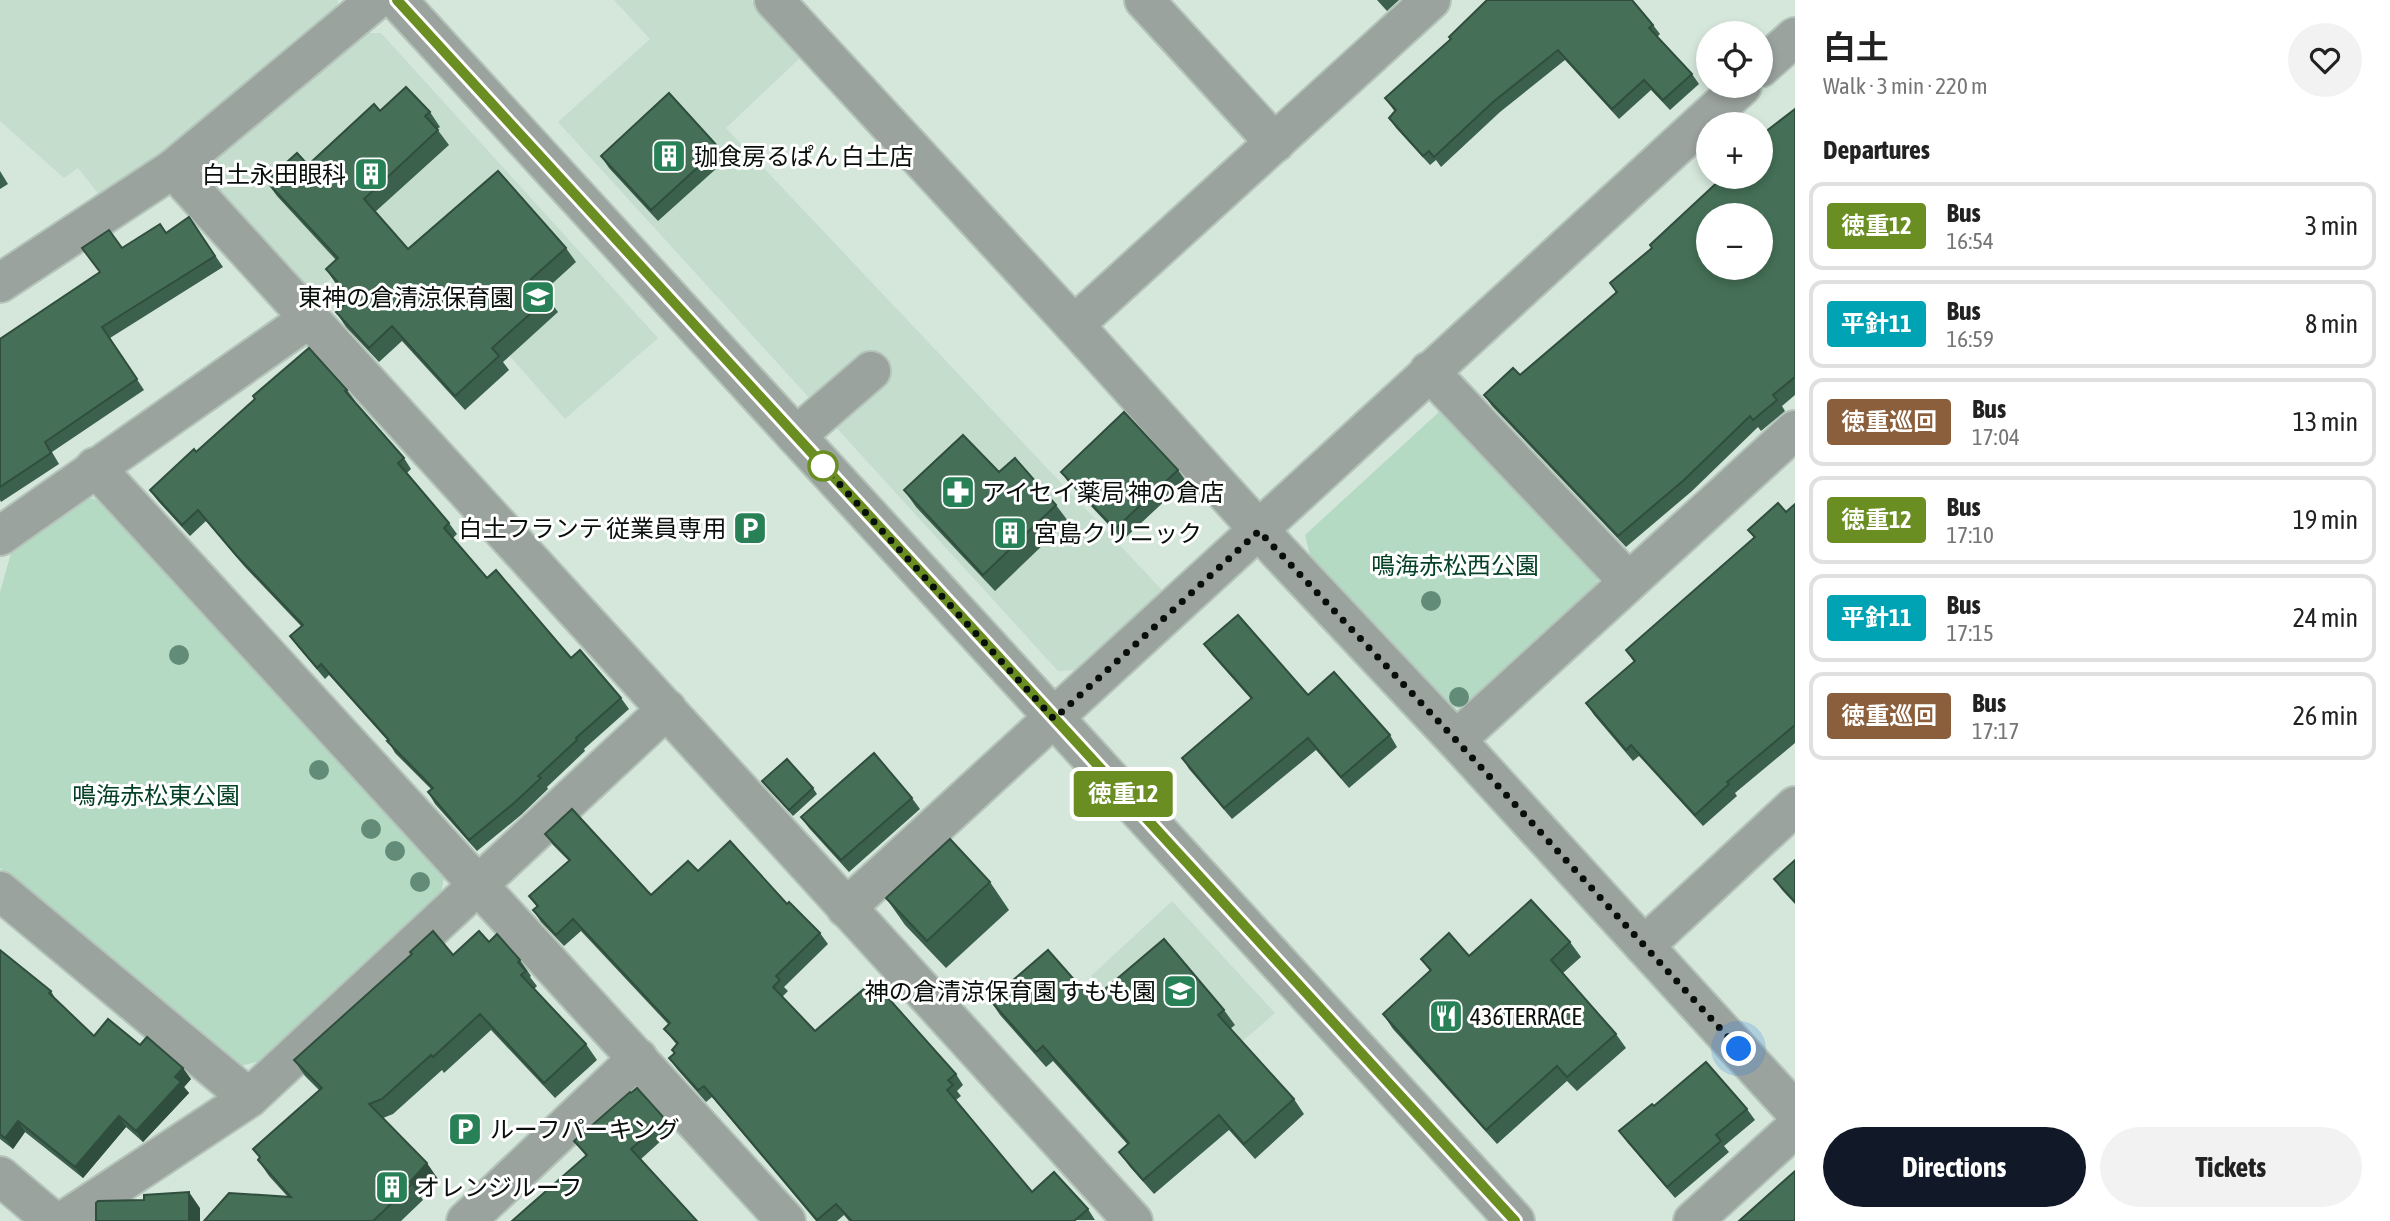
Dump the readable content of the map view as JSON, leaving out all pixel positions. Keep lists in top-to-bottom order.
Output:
{
  "parks": ["鳴海赤松西公園", "鳴海赤松東公園"],
  "places": {
    "building": [
      "珈食房るぱん 白土店",
      "白土永田眼科",
      "宮島クリニック",
      "オレンジルーフ"
    ],
    "school or university": ["東神の倉清涼保育園", "神の倉清涼保育園 すもも園"],
    "pharmacy": ["アイセイ薬局 神の倉店"],
    "parking": ["白土フランテ 従業員専用", "ルーフパーキング"],
    "restaurant": ["436TERRACE"]
  },
  "lines": ["bus line 徳重12"],
  "page": {
    "on_map": "徳重12",
    "heading": [
      ["白土", "Walk · 3 min · 220 m"],
      "Departures"
    ],
    "map_buttons": ["+", "−"],
    "list": [
      {
        "mark": "徳重12",
        "name": "Bus",
        "note": "16:54",
        "value": "3 min"
      },
      {
        "mark": "平針11",
        "name": "Bus",
        "note": "16:59",
        "value": "8 min"
      },
      {
        "mark": "徳重巡回",
        "name": "Bus",
        "note": "17:04",
        "value": "13 min"
      },
      {
        "mark": "徳重12",
        "name": "Bus",
        "note": "17:10",
        "value": "19 min"
      },
      {
        "mark": "平針11",
        "name": "Bus",
        "note": "17:15",
        "value": "24 min"
      },
      {
        "mark": "徳重巡回",
        "name": "Bus",
        "note": "17:17",
        "value": "26 min"
      }
    ],
    "buttons": ["Directions", "Tickets"]
  }
}
